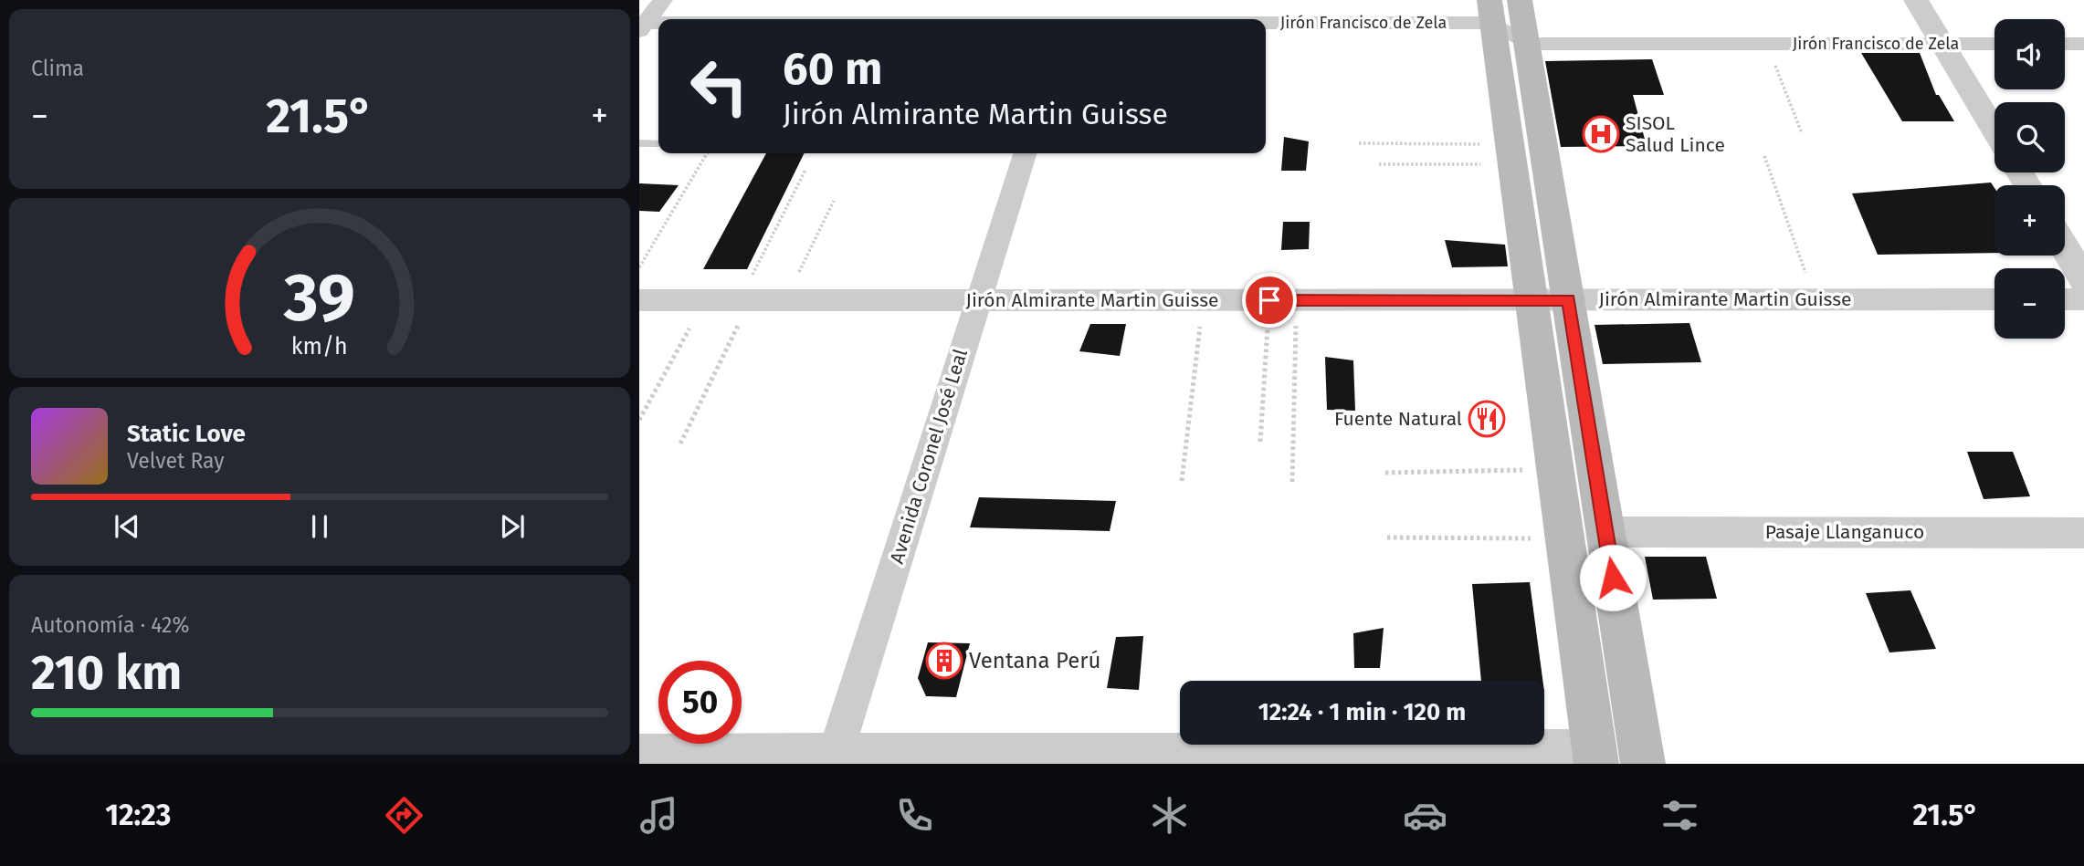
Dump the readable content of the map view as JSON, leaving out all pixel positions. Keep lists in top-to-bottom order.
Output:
{
  "streets": {
    "street": [
      "Jirón Francisco de Zela",
      "Jirón Almirante Martin Guisse",
      "Avenida Coronel José Leal",
      "Pasaje Llanganuco"
    ]
  },
  "crossings": [
    ["Jirón Almirante Martin Guisse", "Avenida Coronel José Leal"]
  ],
  "places": {
    "hospital": ["SISOL Salud Lince"],
    "restaurant": ["Fuente Natural"],
    "building": ["Ventana Perú"]
  },
  "page": {
    "tile": [
      "Clima",
      ["Autonomía · 42%", "210 km"]
    ],
    "map_buttons": ["+", "−"],
    "turn": ["60 m", "Jirón Almirante Martin Guisse"],
    "heat": ["−", "21.5°", "+"],
    "song": ["Static Love", "Velvet Ray"],
    "limit": "50",
    "trip": "12:24 · 1 min · 120 m",
    "tabs": ["12:23", "21.5°"],
    "gauge": ["39", "km/h"]
  }
}
